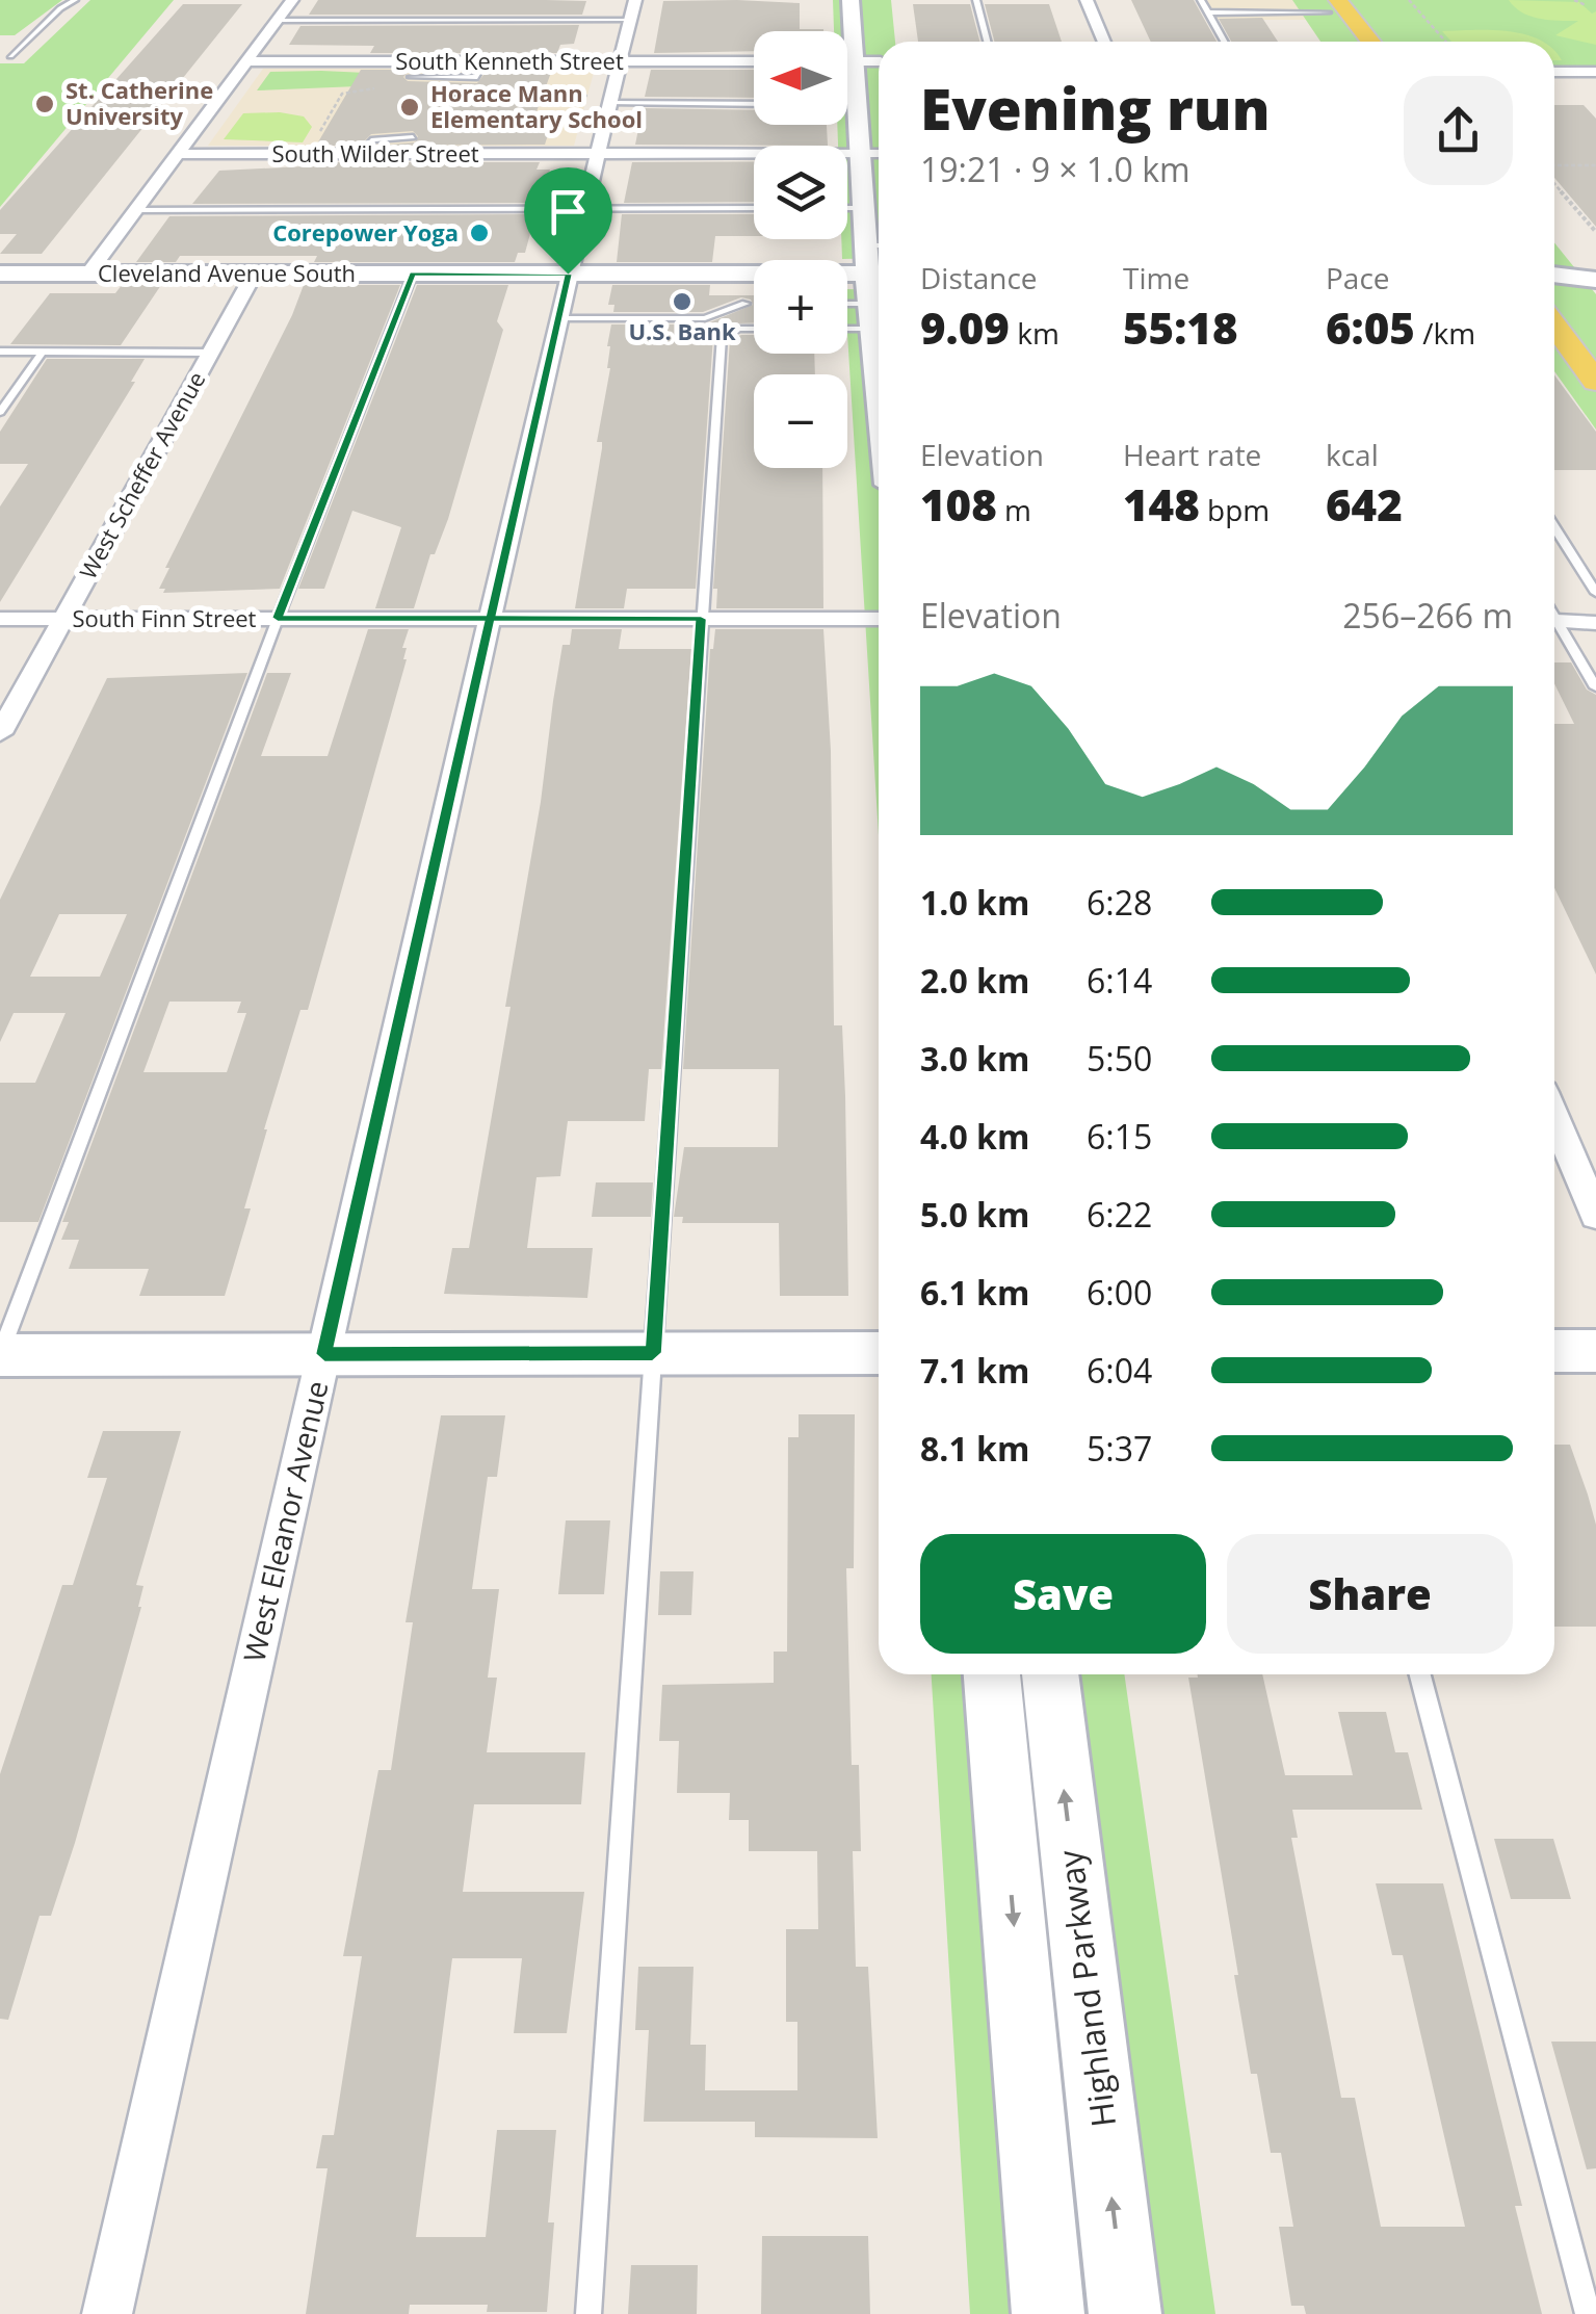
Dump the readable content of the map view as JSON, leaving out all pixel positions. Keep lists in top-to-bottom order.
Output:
{
  "streets": {
    "street": [
      "South Kenneth Street",
      "South Wilder Street",
      "Cleveland Avenue South",
      "West Scheffer Avenue",
      "South Finn Street",
      "West Eleanor Avenue",
      "Highland Parkway"
    ]
  },
  "crossings": [
    ["South Kenneth Street", "West Eleanor Avenue"],
    ["South Wilder Street", "West Eleanor Avenue"],
    ["Cleveland Avenue South", "West Scheffer Avenue"],
    ["Cleveland Avenue South", "West Eleanor Avenue"],
    ["West Scheffer Avenue", "South Finn Street"],
    ["South Finn Street", "West Eleanor Avenue"]
  ],
  "places": [
    "St. Catherine University",
    "Horace Mann Elementary School",
    "Corepower Yoga",
    "U.S. Bank"
  ],
  "north": "left",
  "page": {
    "map_buttons": ["+", "−"],
    "heading": ["Evening run", "19:21 · 9 × 1.0 km"],
    "stats": [
      ["Distance", "9.09 km"],
      ["Time", "55:18"],
      ["Pace", "6:05 /km"],
      ["Elevation", "108 m"],
      ["Heart rate", "148 bpm"],
      ["kcal", "642"]
    ],
    "chart": ["Elevation", "256–266 m"],
    "list": [
      {
        "name": "1.0 km",
        "note": "6:28"
      },
      {
        "name": "2.0 km",
        "note": "6:14"
      },
      {
        "name": "3.0 km",
        "note": "5:50"
      },
      {
        "name": "4.0 km",
        "note": "6:15"
      },
      {
        "name": "5.0 km",
        "note": "6:22"
      },
      {
        "name": "6.1 km",
        "note": "6:00"
      },
      {
        "name": "7.1 km",
        "note": "6:04"
      },
      {
        "name": "8.1 km",
        "note": "5:37"
      }
    ],
    "buttons": ["Save", "Share"]
  }
}
